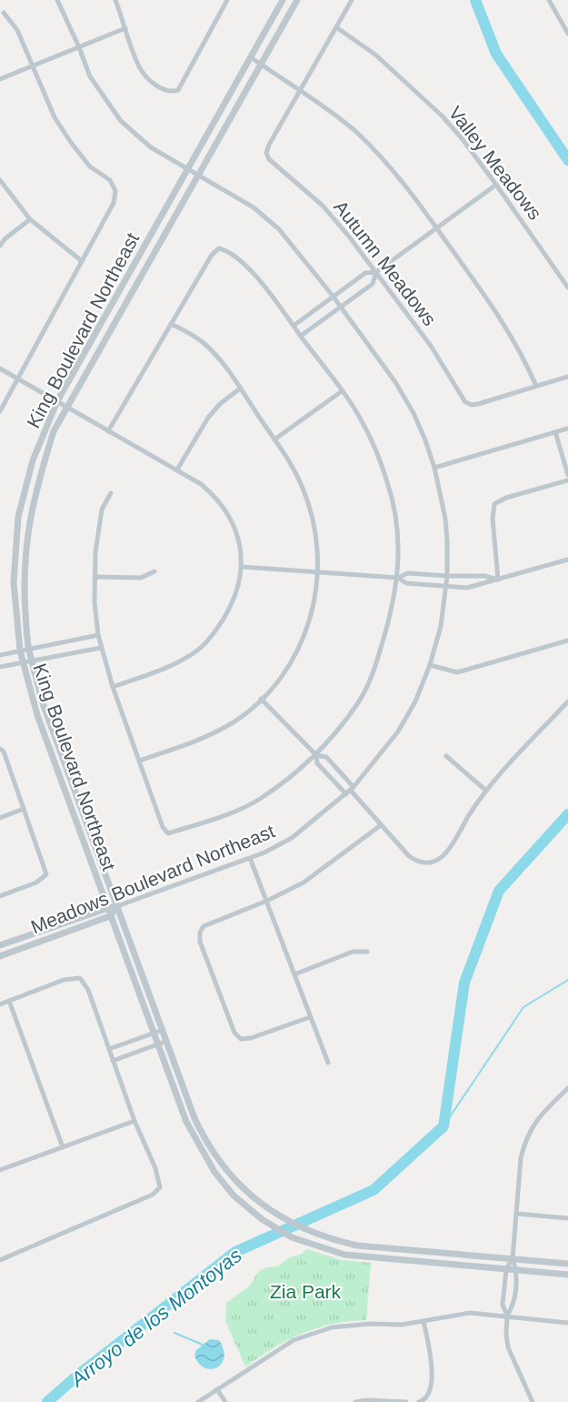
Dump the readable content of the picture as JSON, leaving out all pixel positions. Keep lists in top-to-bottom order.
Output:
{
  "streets": {
    "street": [
      "Valley Meadows",
      "Autumn Meadows",
      "King Boulevard Northeast",
      "Meadows Boulevard Northeast"
    ]
  },
  "crossings": [
    ["King Boulevard Northeast", "Meadows Boulevard Northeast"]
  ],
  "water": ["Arroyo de los Montoyas"],
  "parks": ["Zia Park"]
}
